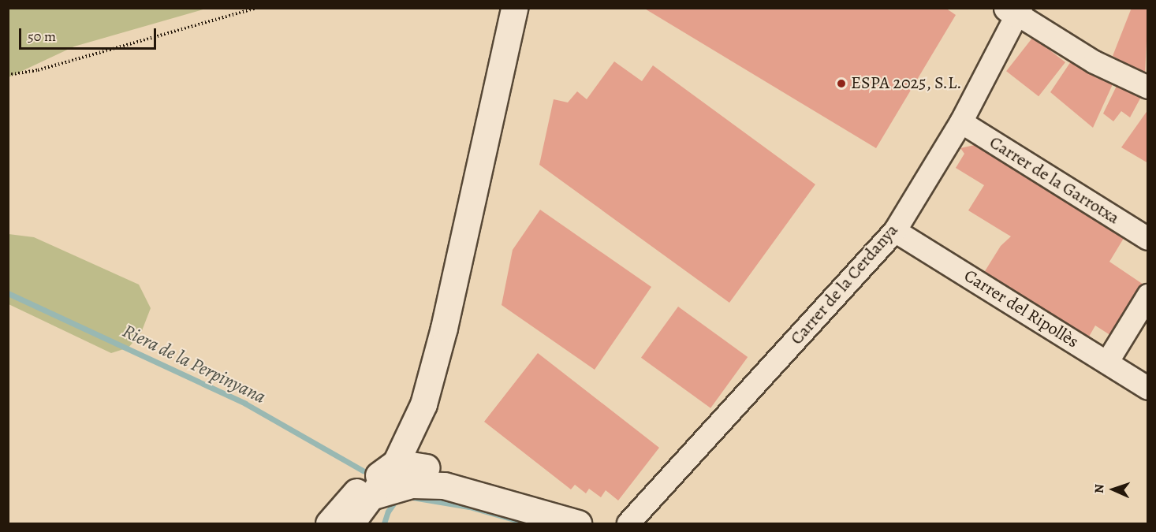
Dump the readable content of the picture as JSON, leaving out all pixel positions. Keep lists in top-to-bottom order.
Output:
{
  "streets": {
    "street": ["Carrer de la Garrotxa", "Carrer de la Cerdanya", "Carrer del Ripollès"]
  },
  "crossings": [
    ["Carrer de la Garrotxa", "Carrer de la Cerdanya"],
    ["Carrer de la Cerdanya", "Carrer del Ripollès"]
  ],
  "water": ["Riera de la Perpinyana"],
  "places": ["ESPA 2025, S.L."],
  "scale_bar": "50 m",
  "north": "left"
}
